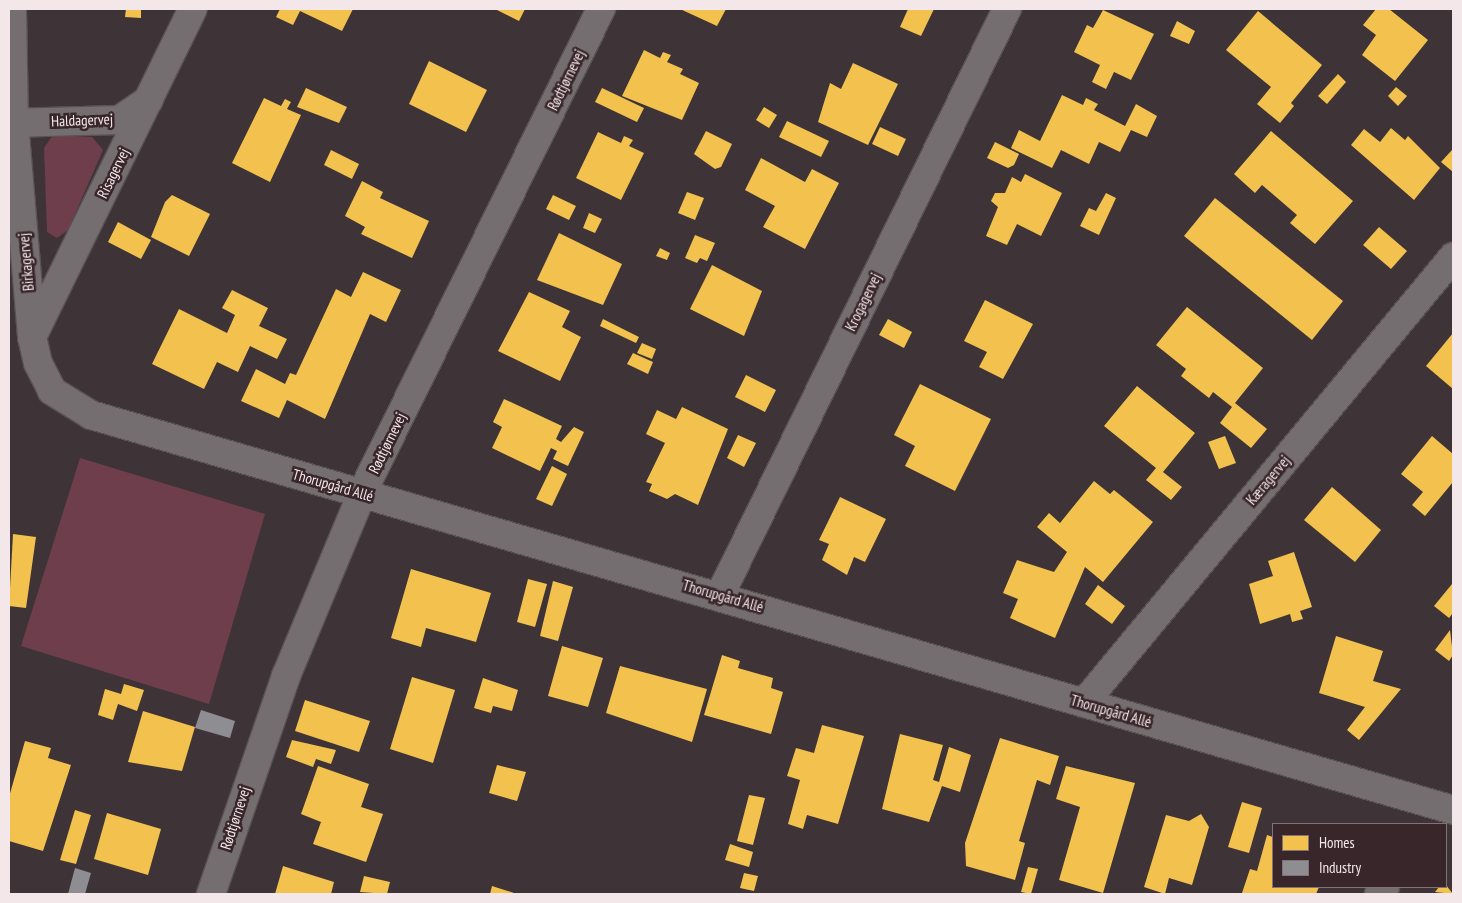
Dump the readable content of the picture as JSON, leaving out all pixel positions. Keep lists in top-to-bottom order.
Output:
{
  "streets": {
    "street": [
      "Rødtjørnevej",
      "Haldagervej",
      "Risagervej",
      "Birkagervej",
      "Krogagervej",
      "Kæragervej",
      "Thorupgård Allé"
    ]
  },
  "crossings": [
    ["Rødtjørnevej", "Thorupgård Allé"],
    ["Haldagervej", "Risagervej"],
    ["Haldagervej", "Birkagervej"],
    ["Risagervej", "Birkagervej"],
    ["Risagervej", "Thorupgård Allé"],
    ["Birkagervej", "Thorupgård Allé"],
    ["Krogagervej", "Thorupgård Allé"],
    ["Kæragervej", "Thorupgård Allé"]
  ],
  "legend": ["Homes", "Industry"]
}
